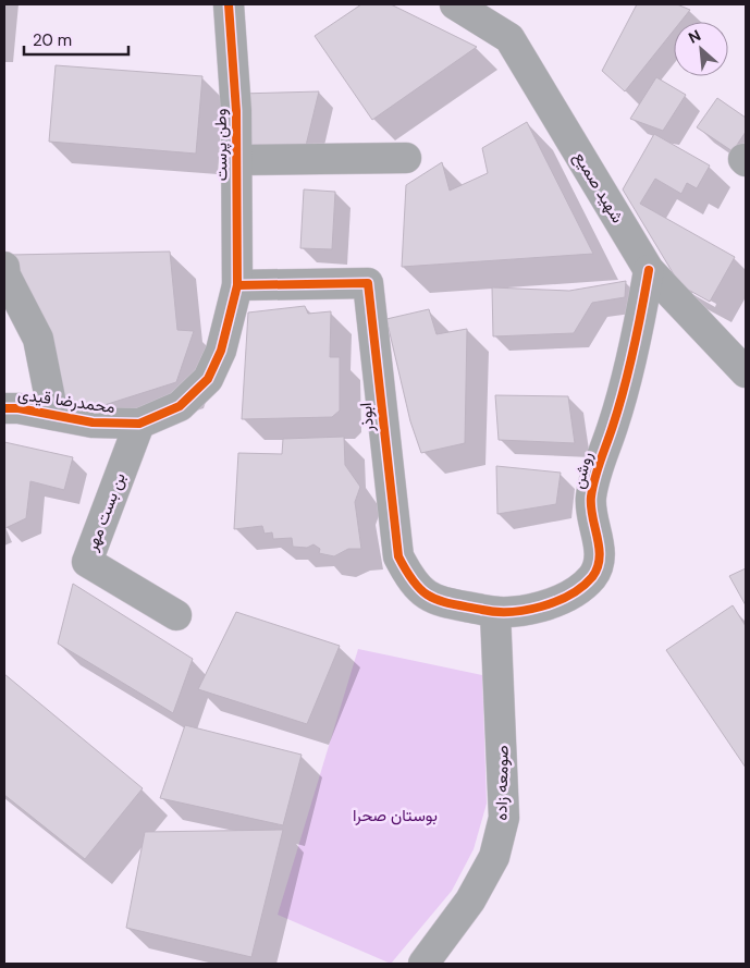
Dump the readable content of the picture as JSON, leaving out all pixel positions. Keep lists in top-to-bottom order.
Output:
{
  "streets": {
    "street": [
      "وطن پرست",
      "شهید صمیع",
      "محمدرضا قیدی",
      "ابوذر",
      "روشن",
      "بن بست مهر",
      "صومعه زاده"
    ]
  },
  "crossings": [
    ["وطن پرست", "محمدرضا قیدی"],
    ["وطن پرست", "ابوذر"],
    ["شهید صمیع", "روشن"],
    ["محمدرضا قیدی", "ابوذر"],
    ["محمدرضا قیدی", "بن بست مهر"],
    ["ابوذر", "روشن"],
    ["ابوذر", "صومعه زاده"],
    ["روشن", "صومعه زاده"]
  ],
  "parks": ["بوستان صحرا"],
  "scale_bar": "20 m",
  "north": "top left"
}
